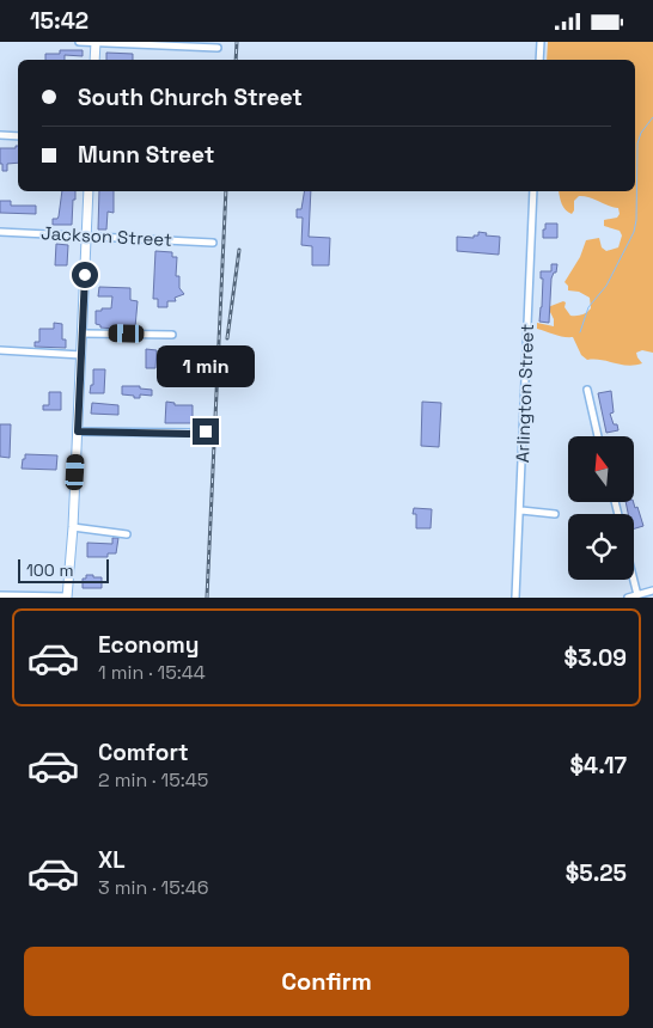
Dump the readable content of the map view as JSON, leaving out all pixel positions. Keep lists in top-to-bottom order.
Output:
{
  "streets": {
    "street": ["Jackson Street", "Arlington Street"]
  },
  "scale_bar": "100 m",
  "north": "top",
  "page": {
    "status": "15:42",
    "banner": ["South Church Street", "Munn Street"],
    "bubble": "1 min",
    "scale": "100 m",
    "list": [
      {
        "name": "Economy",
        "note": "1 min · 15:44",
        "value": "$3.09"
      },
      {
        "name": "Comfort",
        "note": "2 min · 15:45",
        "value": "$4.17"
      },
      {
        "name": "XL",
        "note": "3 min · 15:46",
        "value": "$5.25"
      }
    ],
    "buttons": "Confirm"
  }
}
